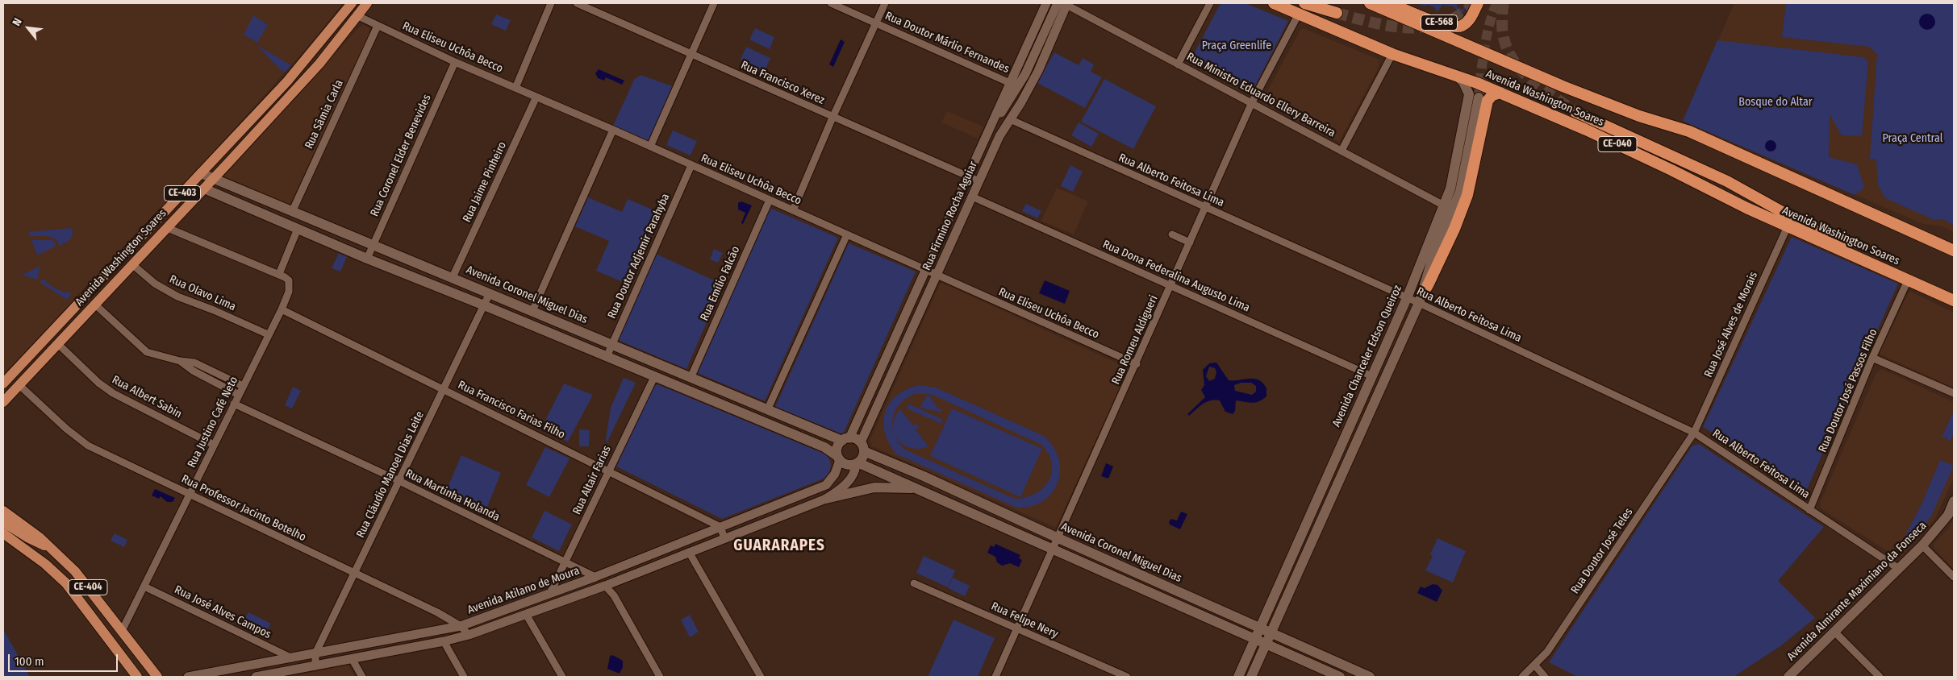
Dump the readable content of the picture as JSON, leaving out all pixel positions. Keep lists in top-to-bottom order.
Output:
{
  "streets": {
    "highway": ["CE-568", "Avenida Washington Soares", "CE-040"],
    "main road": [
      "CE-403",
      "Avenida Coronel Miguel Dias",
      "Avenida Chanceler Edson Queiroz",
      "CE-404",
      "Avenida Almirante Maximiano da Fonseca"
    ],
    "street": [
      "Rua Doutor Márlio Fernandes",
      "Rua Eliseu Uchôa Becco",
      "Rua Francisco Xerez",
      "Rua Ministro Eduardo Ellery Barreira",
      "Rua Sâmia Carla",
      "Rua Coronel Elder Benevides",
      "Rua Alberto Feitosa Lima",
      "Rua Jaime Pinheiro",
      "Rua Firmino Rocha Aguiar",
      "Rua Doutor Adjemir Parahyba",
      "Rua Dona Federalina Augusto Lima",
      "Rua Emílio Falcão",
      "Rua Olavo Lima",
      "Rua José Alves de Morais",
      "Rua Romeu Aldigueri",
      "Rua Doutor José Passos Filho",
      "Rua Albert Sabin",
      "Rua Francisco Farias Filho",
      "Rua Justino Café Neto",
      "Rua Cláudio Manoel Dias Leite",
      "Rua Altair Farias",
      "Rua Martinha Holanda",
      "Rua Professor Jacinto Botelho",
      "Rua Doutor José Teles",
      "Avenida Atilano de Moura",
      "Rua José Alves Campos",
      "Rua Felipe Nery"
    ]
  },
  "crossings": [
    ["Rua Doutor Márlio Fernandes", "Rua Firmino Rocha Aguiar"],
    ["Rua Eliseu Uchôa Becco", "Avenida Washington Soares"],
    ["Rua Eliseu Uchôa Becco", "Rua Sâmia Carla"],
    ["Rua Eliseu Uchôa Becco", "Rua Coronel Elder Benevides"],
    ["Rua Eliseu Uchôa Becco", "Rua Jaime Pinheiro"],
    ["Rua Eliseu Uchôa Becco", "Rua Firmino Rocha Aguiar"],
    ["Rua Eliseu Uchôa Becco", "Rua Doutor Adjemir Parahyba"],
    ["Rua Eliseu Uchôa Becco", "Rua Emílio Falcão"],
    ["Rua Eliseu Uchôa Becco", "Rua Romeu Aldigueri"],
    ["Rua Francisco Xerez", "Rua Firmino Rocha Aguiar"],
    ["Rua Ministro Eduardo Ellery Barreira", "Rua Firmino Rocha Aguiar"],
    ["Rua Ministro Eduardo Ellery Barreira", "Rua Romeu Aldigueri"],
    ["Rua Ministro Eduardo Ellery Barreira", "Avenida Chanceler Edson Queiroz"],
    ["Avenida Washington Soares", "Rua Olavo Lima"],
    ["Avenida Washington Soares", "Avenida Coronel Miguel Dias"],
    ["Avenida Washington Soares", "Rua José Alves de Morais"],
    ["Avenida Washington Soares", "Rua Romeu Aldigueri"],
    ["Avenida Washington Soares", "Avenida Chanceler Edson Queiroz"],
    ["Avenida Washington Soares", "Rua Doutor José Passos Filho"],
    ["Avenida Washington Soares", "Rua Albert Sabin"],
    ["Avenida Washington Soares", "Rua Professor Jacinto Botelho"],
    ["Rua Sâmia Carla", "Avenida Coronel Miguel Dias"],
    ["Rua Coronel Elder Benevides", "Avenida Coronel Miguel Dias"],
    ["Rua Alberto Feitosa Lima", "Rua Firmino Rocha Aguiar"],
    ["Rua Alberto Feitosa Lima", "Rua José Alves de Morais"],
    ["Rua Alberto Feitosa Lima", "Rua Romeu Aldigueri"],
    ["Rua Alberto Feitosa Lima", "Avenida Chanceler Edson Queiroz"],
    ["Rua Alberto Feitosa Lima", "Rua Doutor José Passos Filho"],
    ["Rua Alberto Feitosa Lima", "Rua Doutor José Teles"],
    ["Rua Alberto Feitosa Lima", "Avenida Almirante Maximiano da Fonseca"],
    ["Rua Jaime Pinheiro", "Avenida Coronel Miguel Dias"],
    ["Rua Firmino Rocha Aguiar", "Rua Dona Federalina Augusto Lima"],
    ["Rua Firmino Rocha Aguiar", "Avenida Coronel Miguel Dias"],
    ["Rua Firmino Rocha Aguiar", "Avenida Atilano de Moura"],
    ["Rua Doutor Adjemir Parahyba", "Avenida Coronel Miguel Dias"],
    ["Rua Dona Federalina Augusto Lima", "Rua Romeu Aldigueri"],
    ["Rua Dona Federalina Augusto Lima", "Avenida Chanceler Edson Queiroz"],
    ["Rua Emílio Falcão", "Avenida Coronel Miguel Dias"],
    ["Rua Olavo Lima", "Rua Justino Café Neto"],
    ["Avenida Coronel Miguel Dias", "Rua Romeu Aldigueri"],
    ["Avenida Coronel Miguel Dias", "Avenida Chanceler Edson Queiroz"],
    ["Avenida Coronel Miguel Dias", "Rua Cláudio Manoel Dias Leite"],
    ["Avenida Coronel Miguel Dias", "Avenida Atilano de Moura"],
    ["Rua José Alves de Morais", "Rua Doutor José Teles"],
    ["Rua Romeu Aldigueri", "Rua Felipe Nery"],
    ["Rua Albert Sabin", "Rua Justino Café Neto"],
    ["Rua Francisco Farias Filho", "Rua Justino Café Neto"],
    ["Rua Francisco Farias Filho", "Rua Cláudio Manoel Dias Leite"],
    ["Rua Francisco Farias Filho", "Rua Altair Farias"],
    ["Rua Francisco Farias Filho", "Avenida Atilano de Moura"],
    ["Rua Justino Café Neto", "Rua Martinha Holanda"],
    ["Rua Justino Café Neto", "Rua Professor Jacinto Botelho"],
    ["Rua Justino Café Neto", "CE-404"],
    ["Rua Justino Café Neto", "Rua José Alves Campos"],
    ["Rua Cláudio Manoel Dias Leite", "Rua Martinha Holanda"],
    ["Rua Cláudio Manoel Dias Leite", "Rua Professor Jacinto Botelho"],
    ["Rua Cláudio Manoel Dias Leite", "Avenida Atilano de Moura"],
    ["Rua Altair Farias", "Rua Martinha Holanda"],
    ["Rua Altair Farias", "Avenida Atilano de Moura"],
    ["Rua Martinha Holanda", "Avenida Atilano de Moura"],
    ["Rua Professor Jacinto Botelho", "Avenida Atilano de Moura"],
    ["Avenida Atilano de Moura", "Rua José Alves Campos"]
  ],
  "districts": ["GUARARAPES"],
  "parks": ["Praça Greenlife", "Bosque do Altar", "Praça Central"],
  "scale_bar": "100 m",
  "north": "top left"
}
